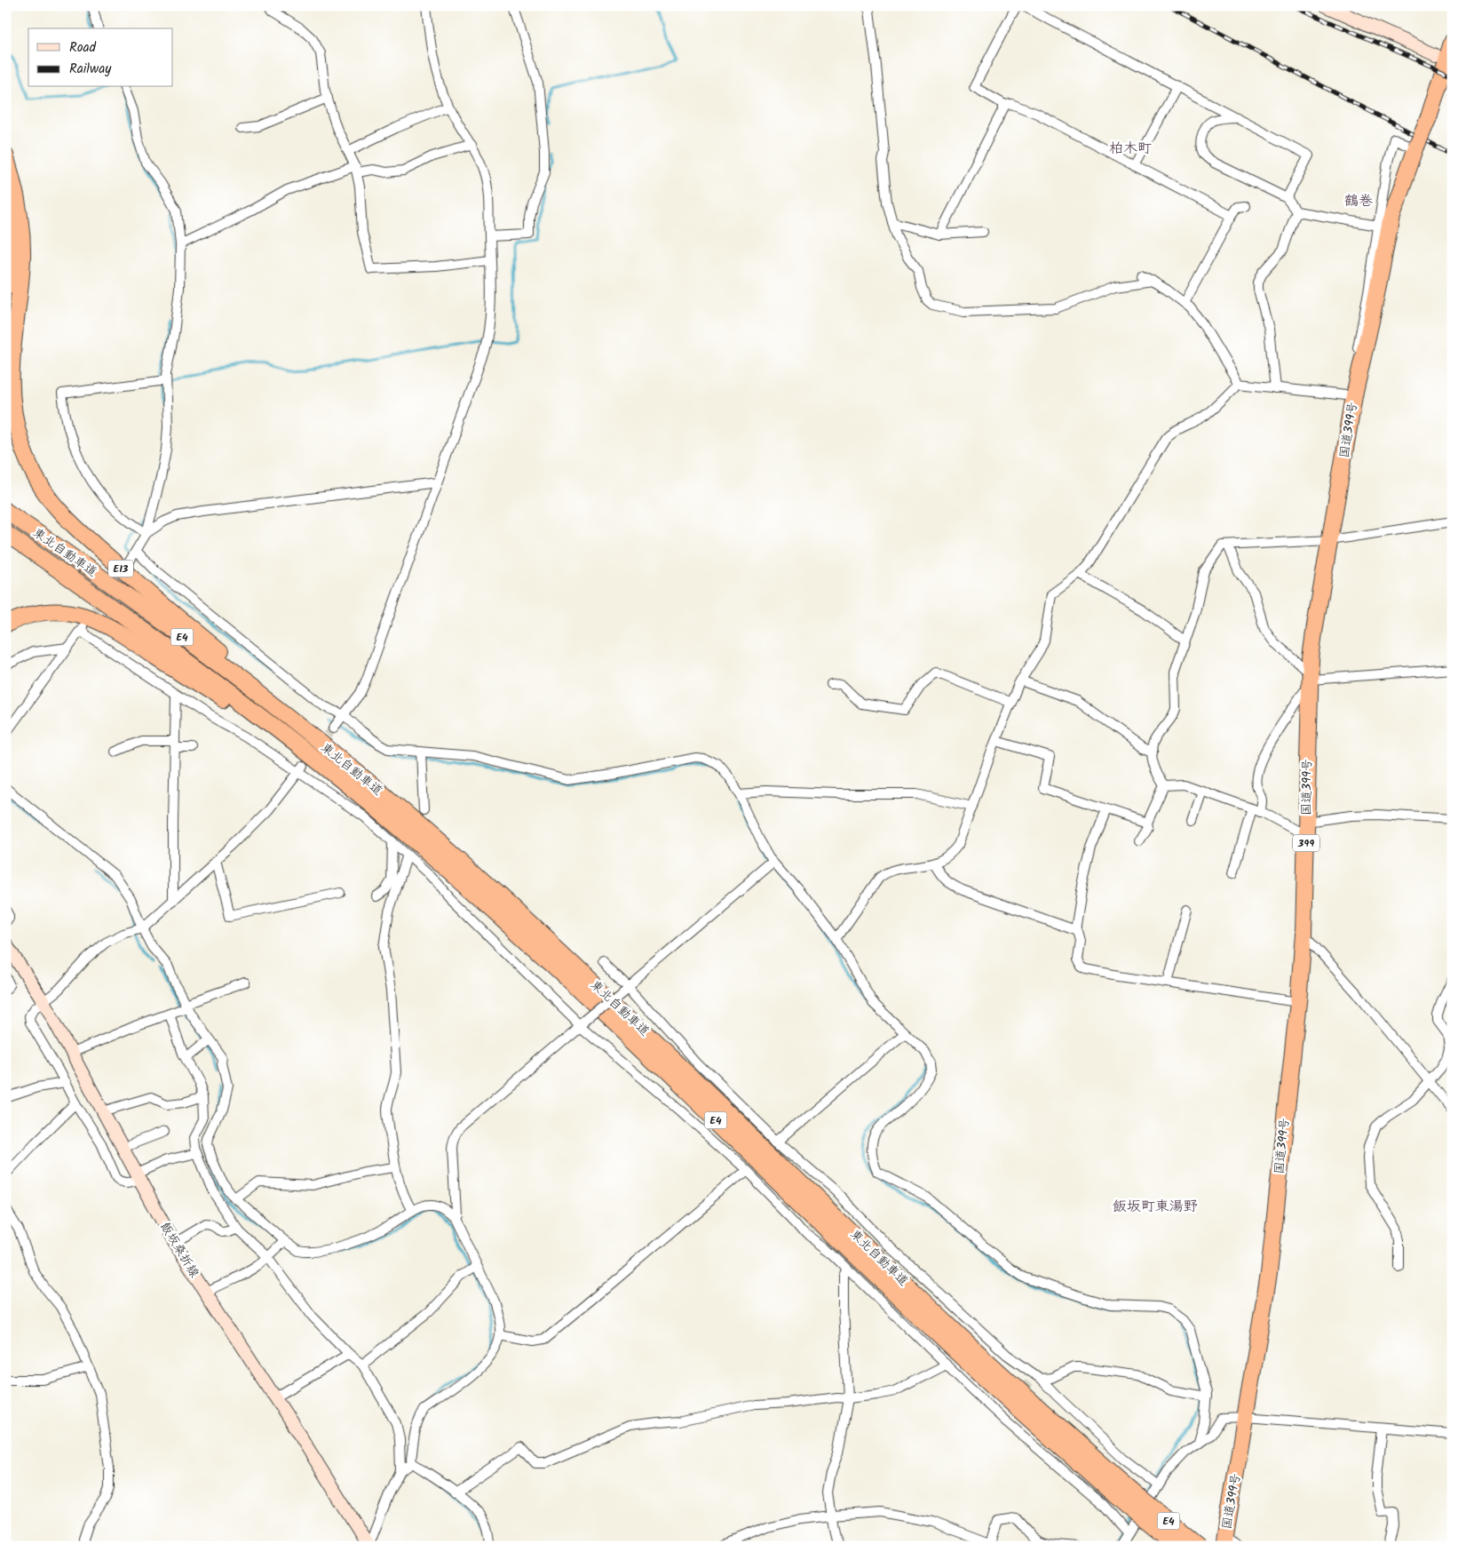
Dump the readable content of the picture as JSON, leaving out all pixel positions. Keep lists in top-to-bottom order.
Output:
{
  "streets": {
    "highway": [
      "国道399号",
      "東北自動車道",
      "E13",
      "E4",
      "399"
    ],
    "main road": ["飯坂桑折線"]
  },
  "crossings": [
    ["東北自動車道", "E13"]
  ],
  "districts": ["柏木町", "鶴巻", "飯坂町東湯野"],
  "legend": ["Road", "Railway"]
}
